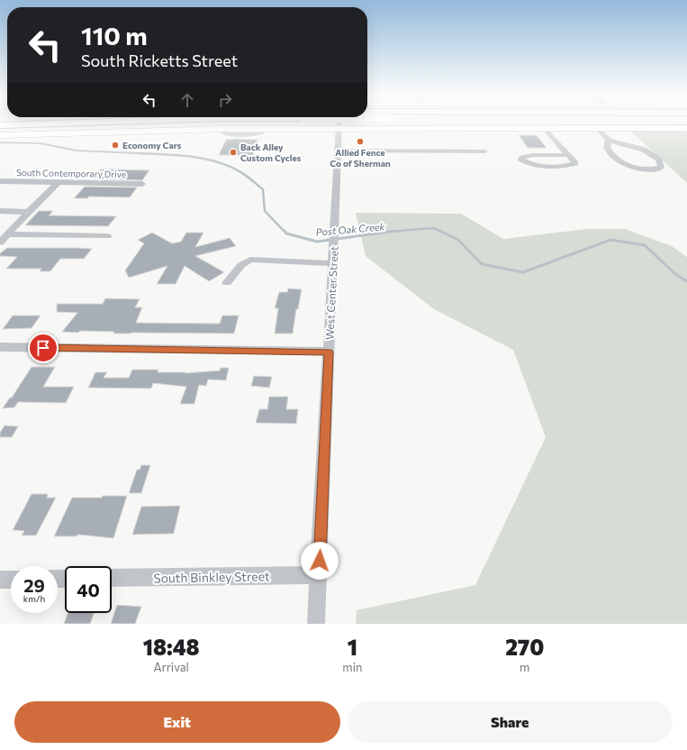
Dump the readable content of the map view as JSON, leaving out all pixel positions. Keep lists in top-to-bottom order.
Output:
{
  "streets": {
    "street": ["South Contemporary Drive", "West Center Street", "South Binkley Street"]
  },
  "crossings": [
    ["West Center Street", "South Binkley Street"]
  ],
  "water": ["Post Oak Creek"],
  "places": ["Allied Fence Co of Sherman", "Economy Cars", "Back Alley Custom Cycles"],
  "page": {
    "turn": ["110 m", "South Ricketts Street"],
    "speed": "29 km/h",
    "limit": "40",
    "eta": [
      "18:48",
      "Arrival",
      "1",
      "min",
      "270",
      "m"
    ],
    "buttons": ["Exit", "Share"]
  }
}
